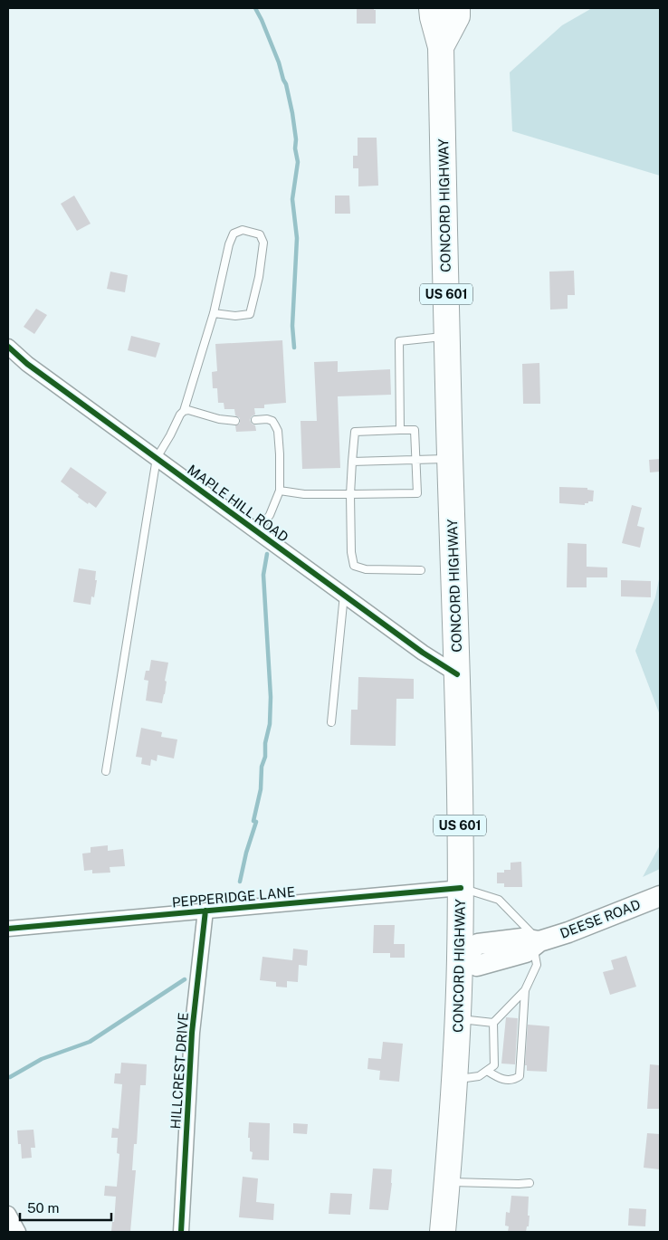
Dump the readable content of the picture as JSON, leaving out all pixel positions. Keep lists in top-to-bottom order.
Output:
{
  "streets": {
    "highway": ["CONCORD HIGHWAY", "US 601"],
    "street": [
      "MAPLE HILL ROAD",
      "PEPPERIDGE LANE",
      "DEESE ROAD",
      "HILLCREST DRIVE"
    ]
  },
  "crossings": [
    ["CONCORD HIGHWAY", "MAPLE HILL ROAD"],
    ["CONCORD HIGHWAY", "PEPPERIDGE LANE"],
    ["CONCORD HIGHWAY", "DEESE ROAD"],
    ["PEPPERIDGE LANE", "HILLCREST DRIVE"]
  ],
  "scale_bar": "50 m"
}
